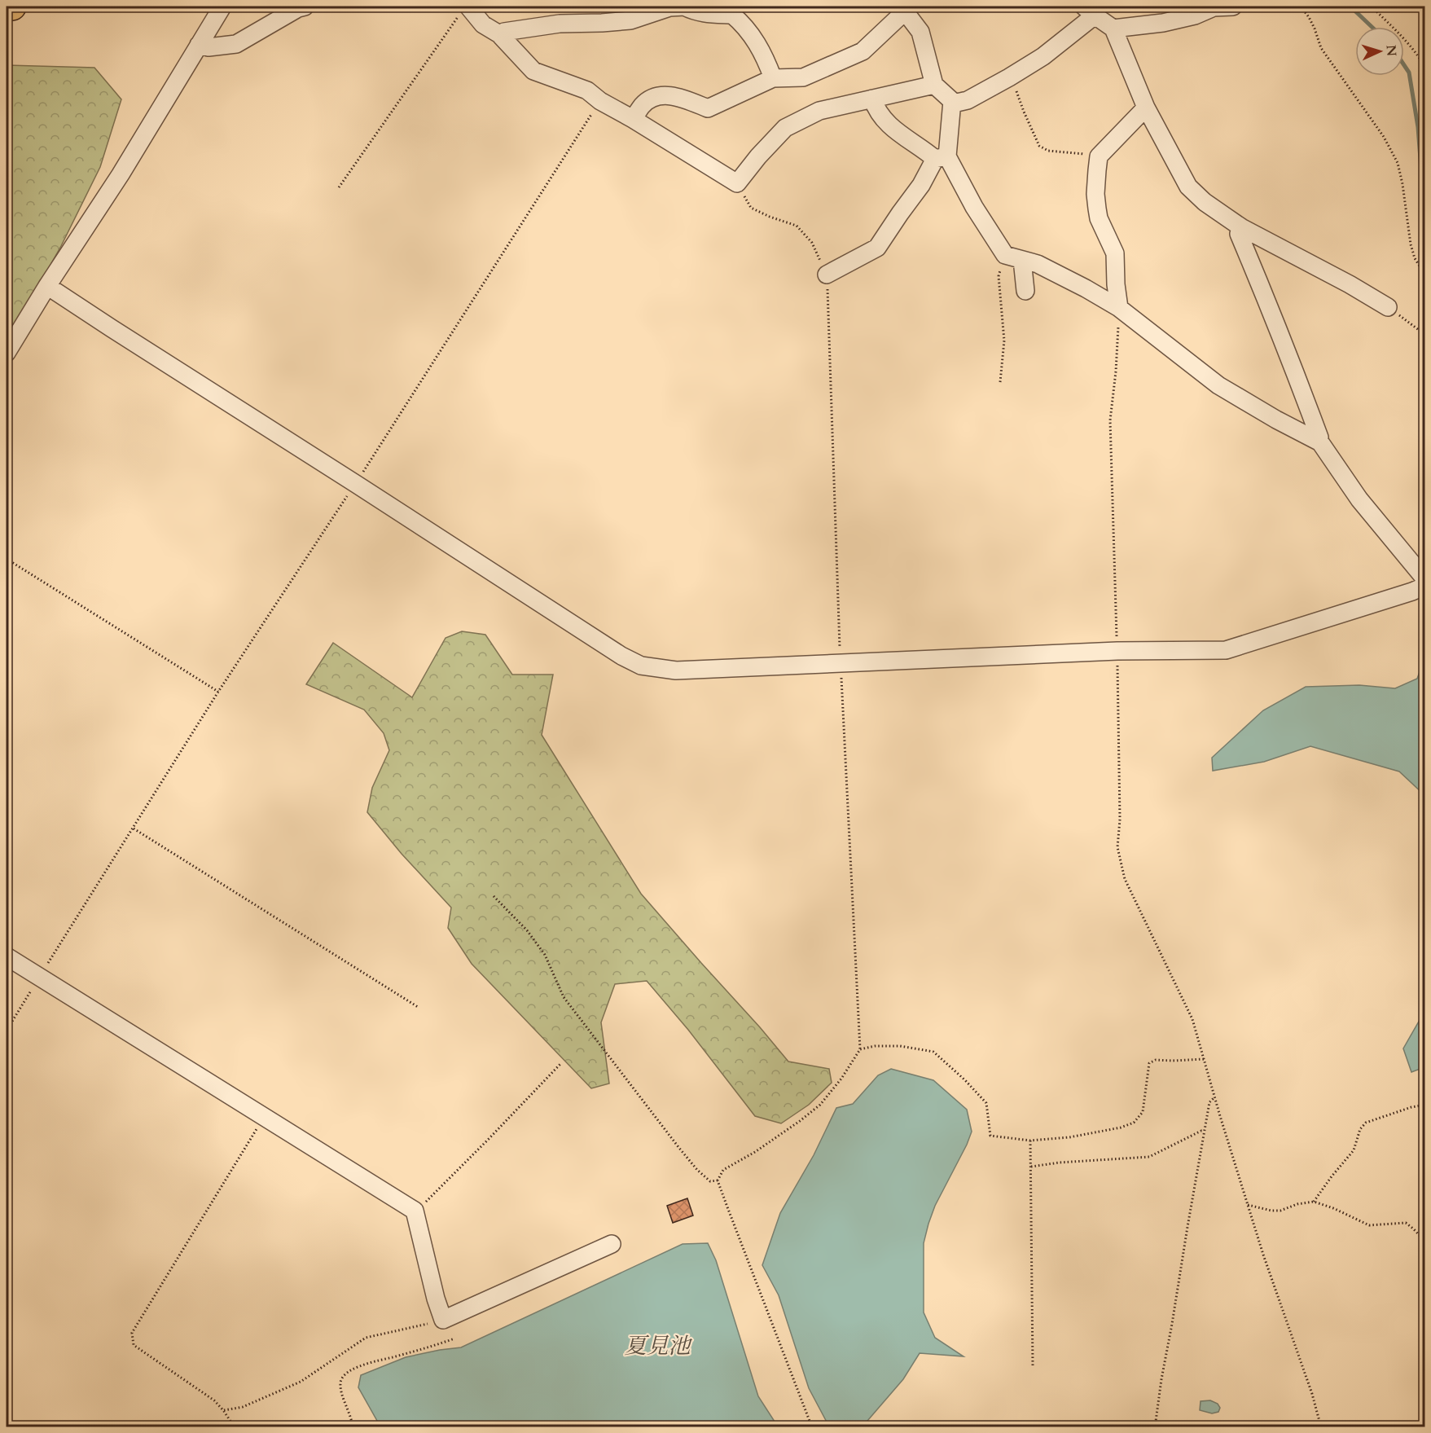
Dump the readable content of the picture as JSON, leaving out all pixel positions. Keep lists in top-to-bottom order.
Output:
{
  "water": ["夏見池"],
  "north": "right"
}
